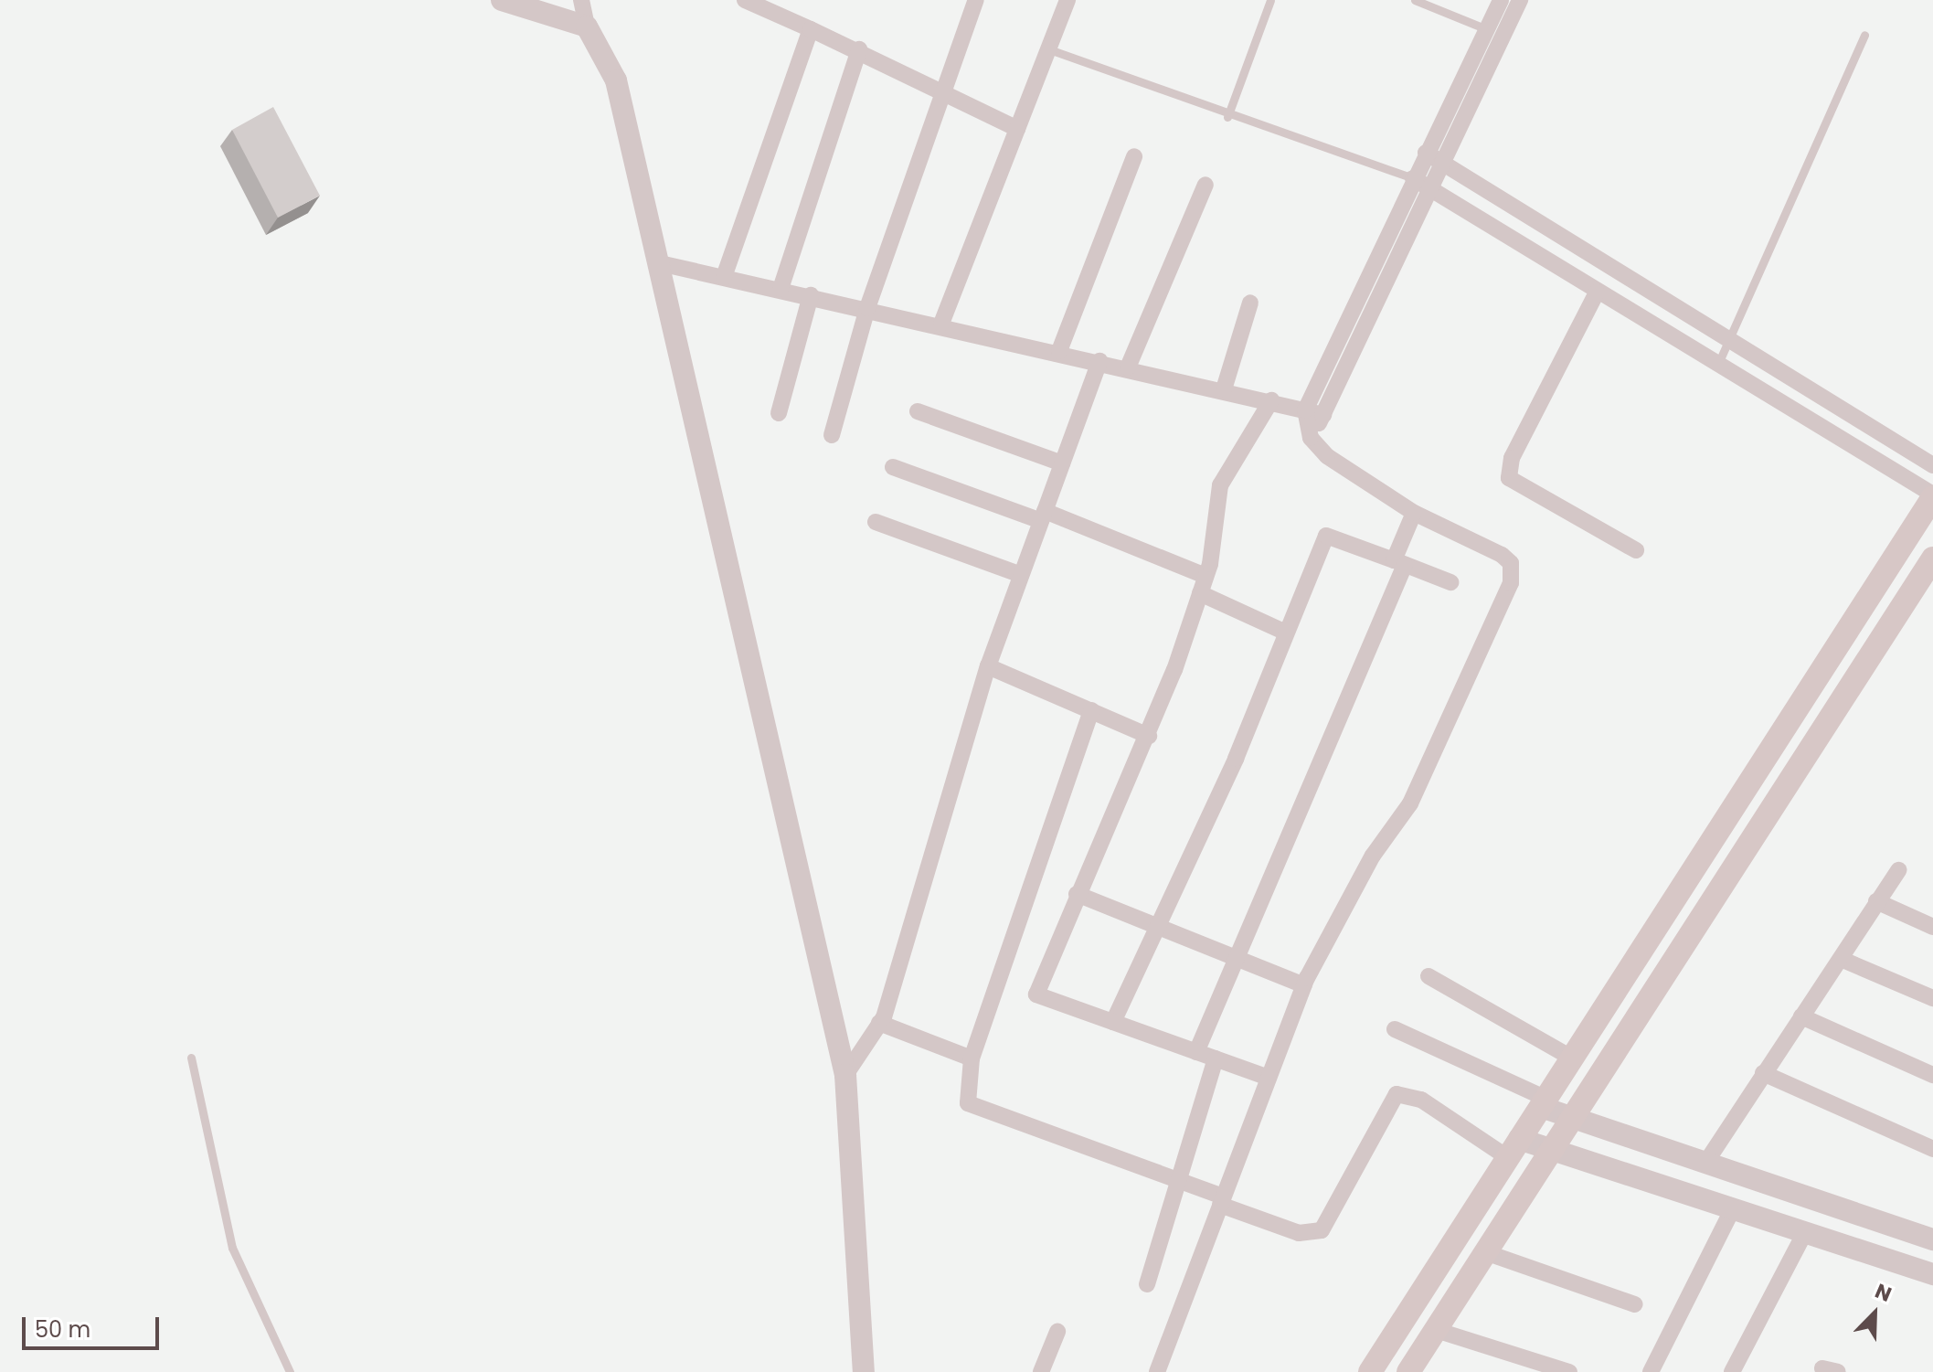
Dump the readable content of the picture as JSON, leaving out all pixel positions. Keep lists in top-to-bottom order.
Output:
{
  "scale_bar": "50 m",
  "north": "top right"
}
